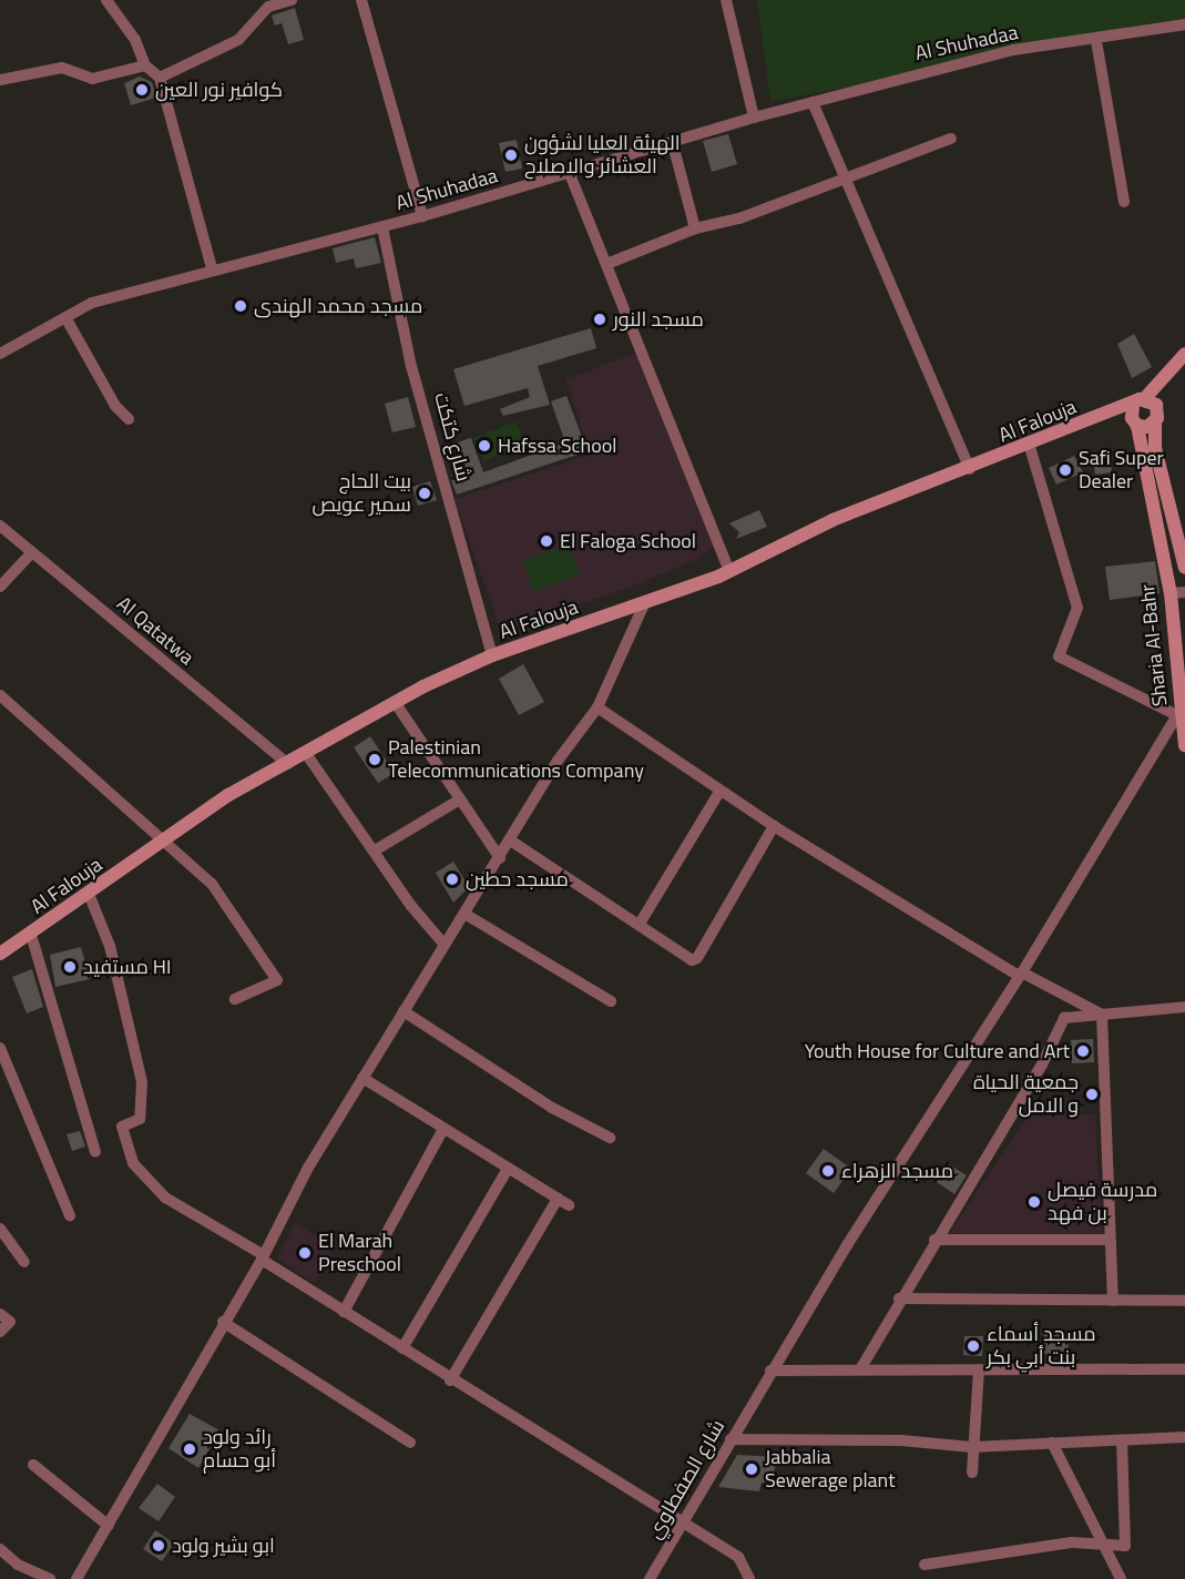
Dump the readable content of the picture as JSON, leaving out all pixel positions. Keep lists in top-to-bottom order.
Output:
{
  "streets": {
    "main road": ["Al Falouja", "Sharia Al-Bahr"],
    "street": [
      "Al Shuhadaa",
      "شارع كتكت",
      "Al Qatatwa",
      "شارع الصفطاوي"
    ]
  },
  "crossings": [
    ["Al Shuhadaa", "شارع كتكت"],
    ["Al Falouja", "شارع كتكت"],
    ["Al Falouja", "Al Qatatwa"],
    ["Al Falouja", "Sharia Al-Bahr"],
    ["Sharia Al-Bahr", "شارع الصفطاوي"]
  ],
  "places": [
    "كوافير نور العين",
    "الهيئة العليا لشؤون العشائر والاصلاح",
    "مسجد محمد الهندى",
    "مسجد النور",
    "Hafssa School",
    "Safi Super Dealer",
    "بيت الحاج سمير عويص",
    "El Faloga School",
    "Palestinian Telecommunications Company",
    "مسجد حطين",
    "مستفيد HI",
    "Youth House for Culture and Art",
    "جمعية الحياة و الامل",
    "مسجد الزهراء",
    "مدرسة فيصل بن فهد",
    "El Marah Preschool",
    "مسجد أسماء بنت أبي بكر",
    "رائد ولود أبو حسام",
    "Jabbalia Sewerage plant",
    "ابو بشير ولود"
  ]
}
